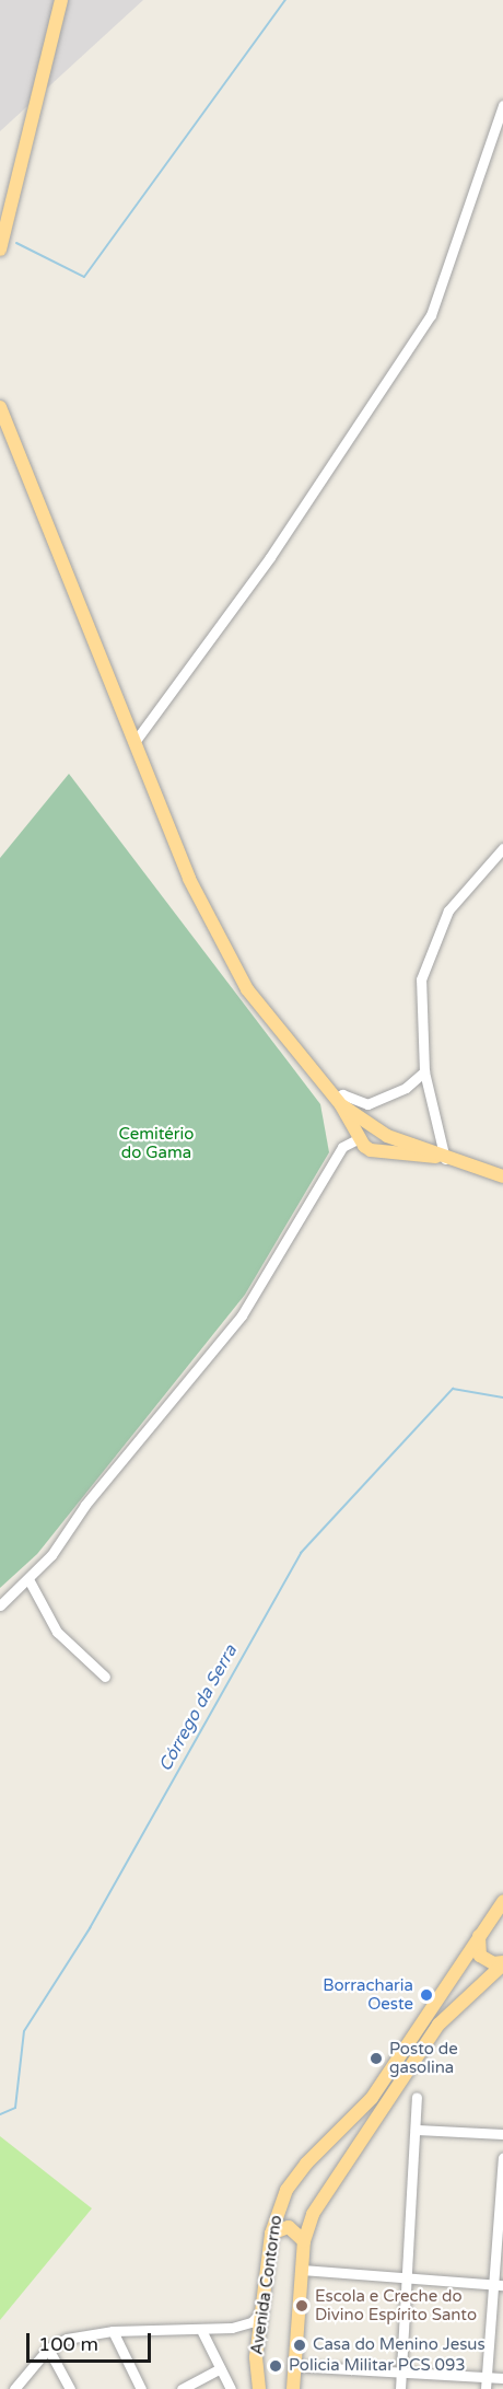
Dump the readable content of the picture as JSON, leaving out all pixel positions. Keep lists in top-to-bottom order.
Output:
{
  "streets": {
    "main road": ["Avenida Contorno"]
  },
  "water": ["Córrego da Serra"],
  "parks": ["Cemitério do Gama"],
  "places": [
    "Borracharia Oeste",
    "Posto de gasolina",
    "Escola e Creche do Divino Espírito Santo",
    "Casa do Menino Jesus",
    "Policia Militar PCS 093"
  ],
  "scale_bar": "100 m"
}
